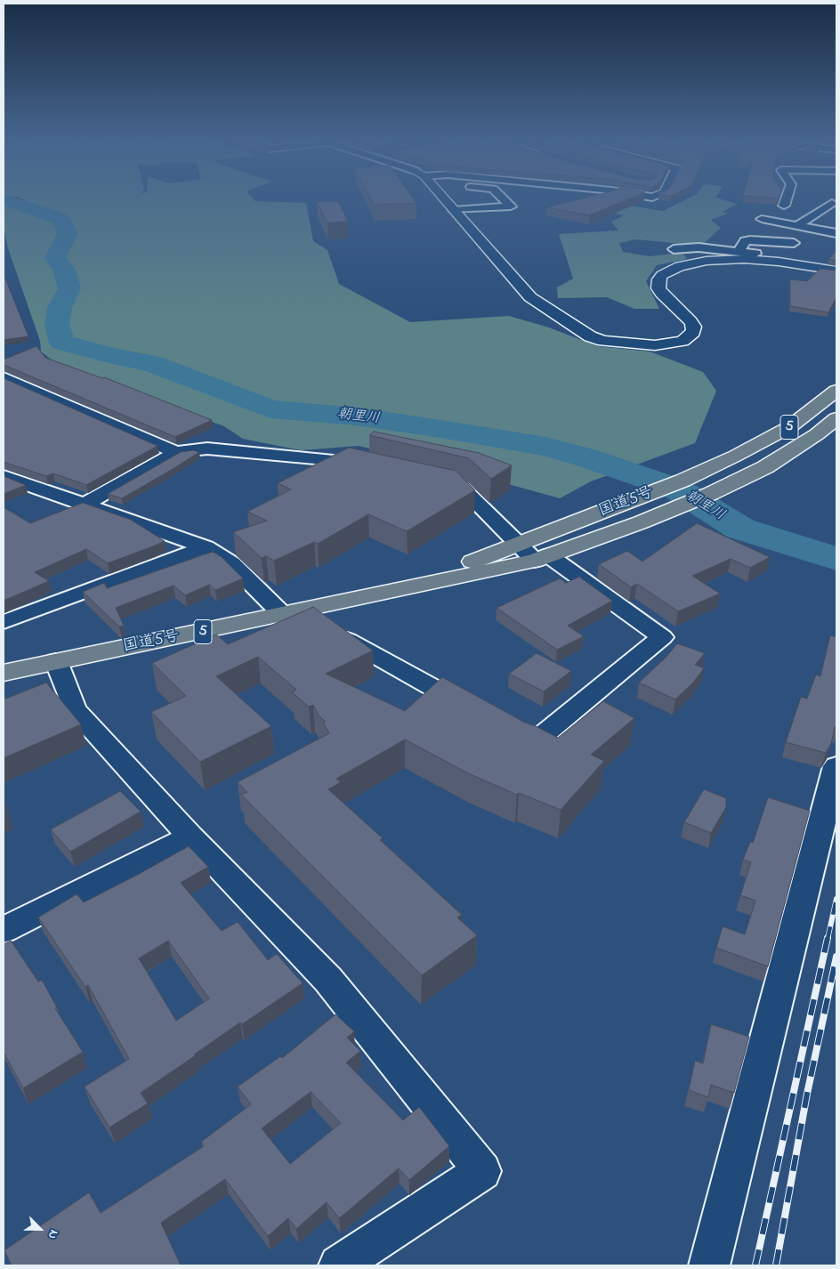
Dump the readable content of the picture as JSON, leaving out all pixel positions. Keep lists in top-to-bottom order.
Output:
{
  "streets": {
    "highway": ["5", "国道5号"]
  },
  "water": ["朝里川"],
  "north": "bottom right"
}
